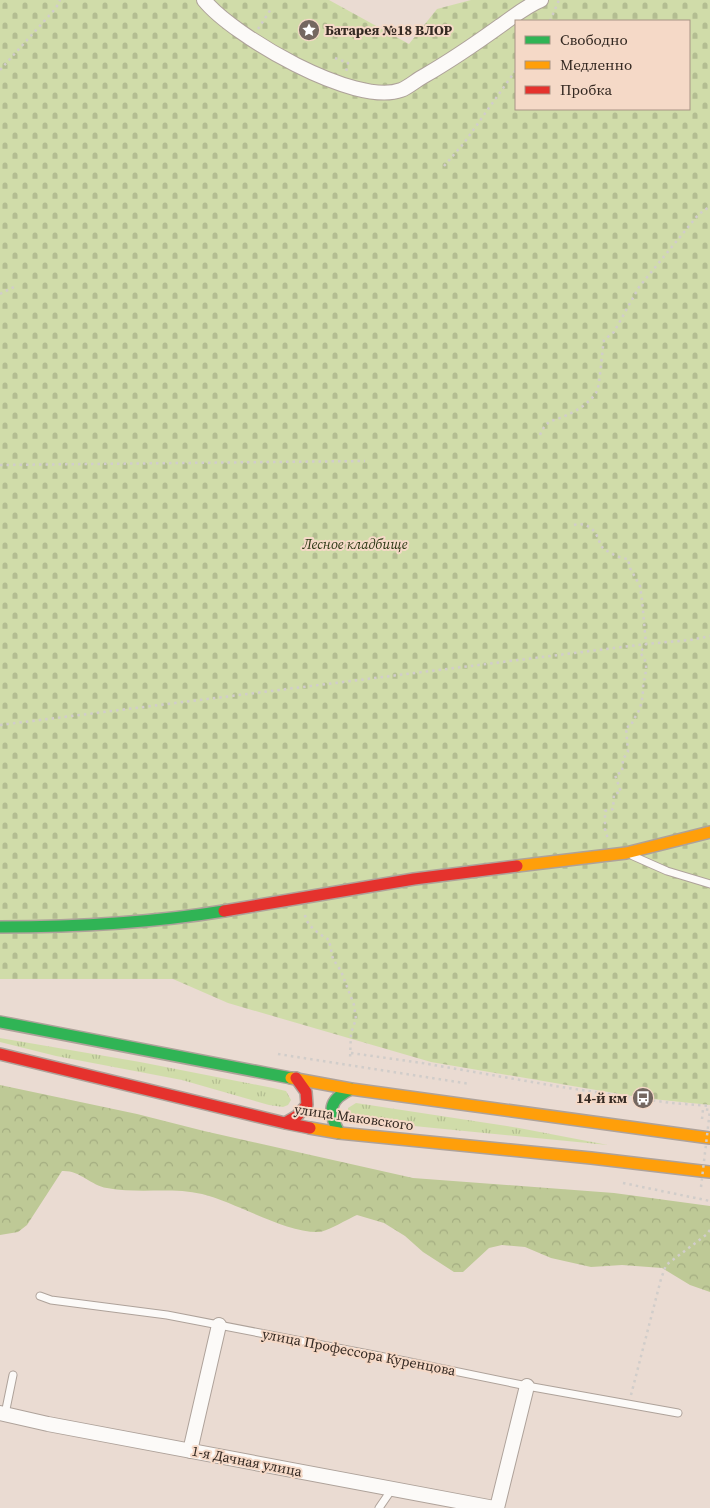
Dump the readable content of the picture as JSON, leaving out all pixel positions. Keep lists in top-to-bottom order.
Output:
{
  "streets": {
    "main road": ["улица Маковского"],
    "street": ["1-я Дачная улица"],
    "lane": ["улица Профессора Куренцова"]
  },
  "parks": ["Лесное кладбище"],
  "places": {
    "place": ["Батарея №18 ВЛОР"],
    "bus stop": ["14-й км"]
  },
  "legend": ["Свободно", "Медленно", "Пробка"]
}
